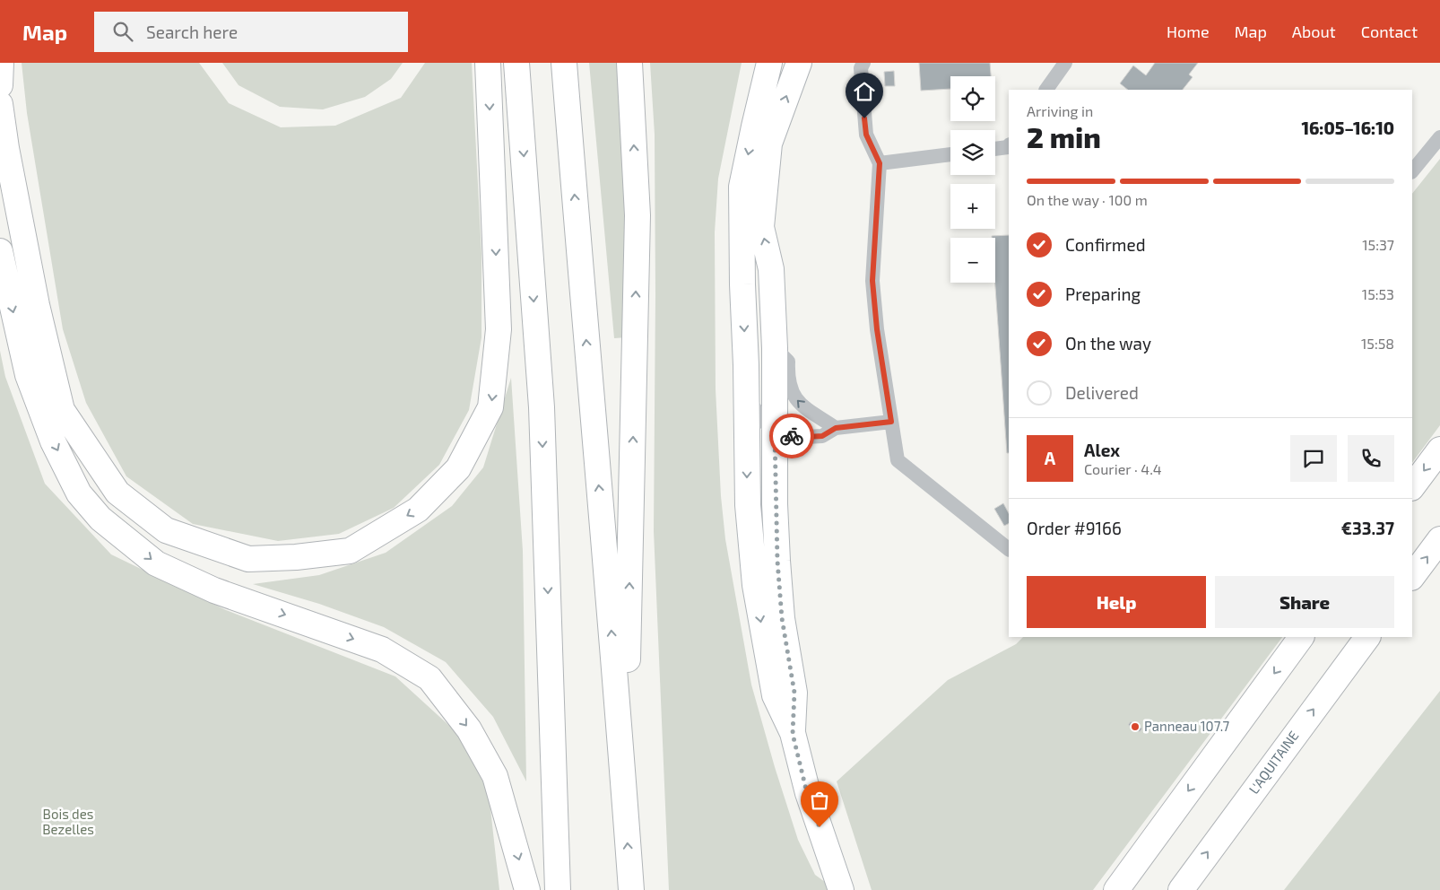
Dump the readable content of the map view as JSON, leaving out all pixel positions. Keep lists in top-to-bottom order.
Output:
{
  "streets": {
    "main road": ["L'AQUITAINE"]
  },
  "parks": ["Bois des Bezelles"],
  "places": ["Panneau 107.7"],
  "page": {
    "header": "Map",
    "search": "Search here",
    "nav": [
      "Home",
      "Map",
      "About",
      "Contact"
    ],
    "map_buttons": ["+", "−"],
    "heading": ["2 min", "Arriving in", "16:05–16:10"],
    "panel": [
      "Alex",
      "Courier · 4.4",
      "Order #9166",
      "€33.37"
    ],
    "bar": "On the way · 100 m",
    "list": [
      ["Confirmed", "15:37"],
      ["Preparing", "15:53"],
      ["On the way", "15:58"],
      "Delivered"
    ],
    "round": "A",
    "buttons": ["Help", "Share"]
  }
}
